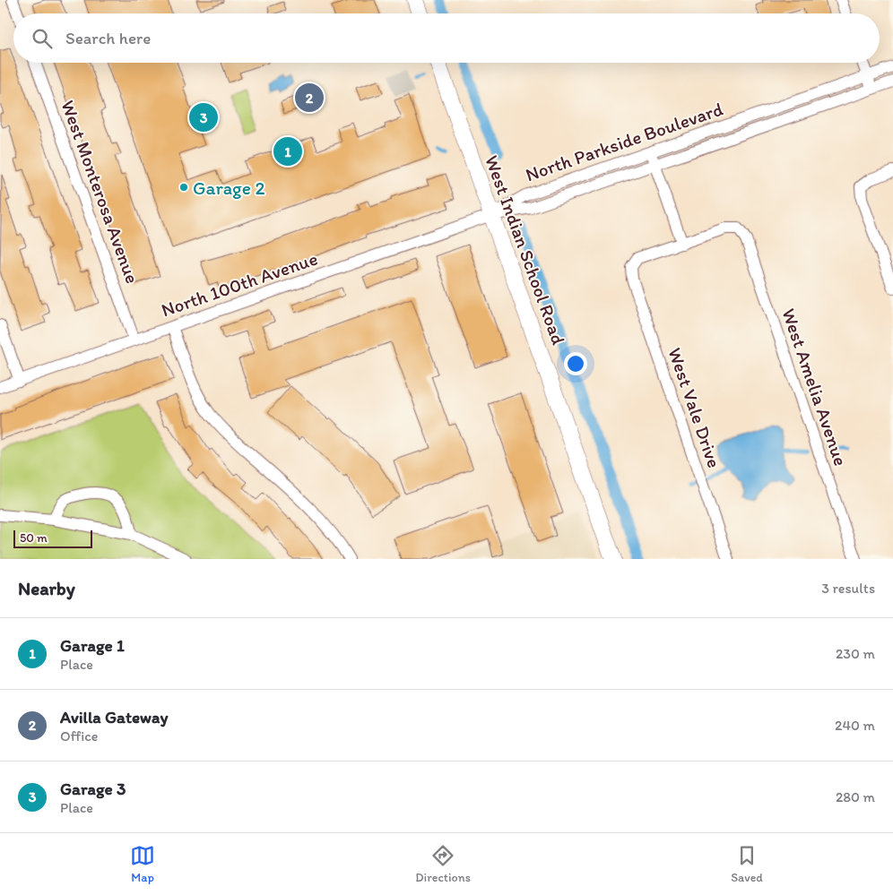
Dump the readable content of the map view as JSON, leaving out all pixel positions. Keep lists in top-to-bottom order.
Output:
{
  "streets": {
    "main road": ["West Indian School Road"],
    "street": [
      "North Parkside Boulevard",
      "West Monterosa Avenue",
      "North 100th Avenue",
      "West Amelia Avenue",
      "West Vale Drive"
    ]
  },
  "crossings": [
    ["North Parkside Boulevard", "West Indian School Road"],
    ["North Parkside Boulevard", "North 100th Avenue"],
    ["West Monterosa Avenue", "North 100th Avenue"],
    ["West Indian School Road", "North 100th Avenue"],
    ["West Amelia Avenue", "West Vale Drive"]
  ],
  "places": ["Garage 2"],
  "scale_bar": "50 m",
  "page": {
    "search": "Search here",
    "pins": ["2", "3", "1"],
    "scale": "50 m",
    "heading": ["Nearby", "3 results"],
    "list": [
      {
        "mark": "1",
        "name": "Garage 1",
        "note": "Place",
        "value": "230 m"
      },
      {
        "mark": "2",
        "name": "Avilla Gateway",
        "note": "Office",
        "value": "240 m"
      },
      {
        "mark": "3",
        "name": "Garage 3",
        "note": "Place",
        "value": "280 m"
      }
    ],
    "nav": ["Map", "Directions", "Saved"]
  }
}
